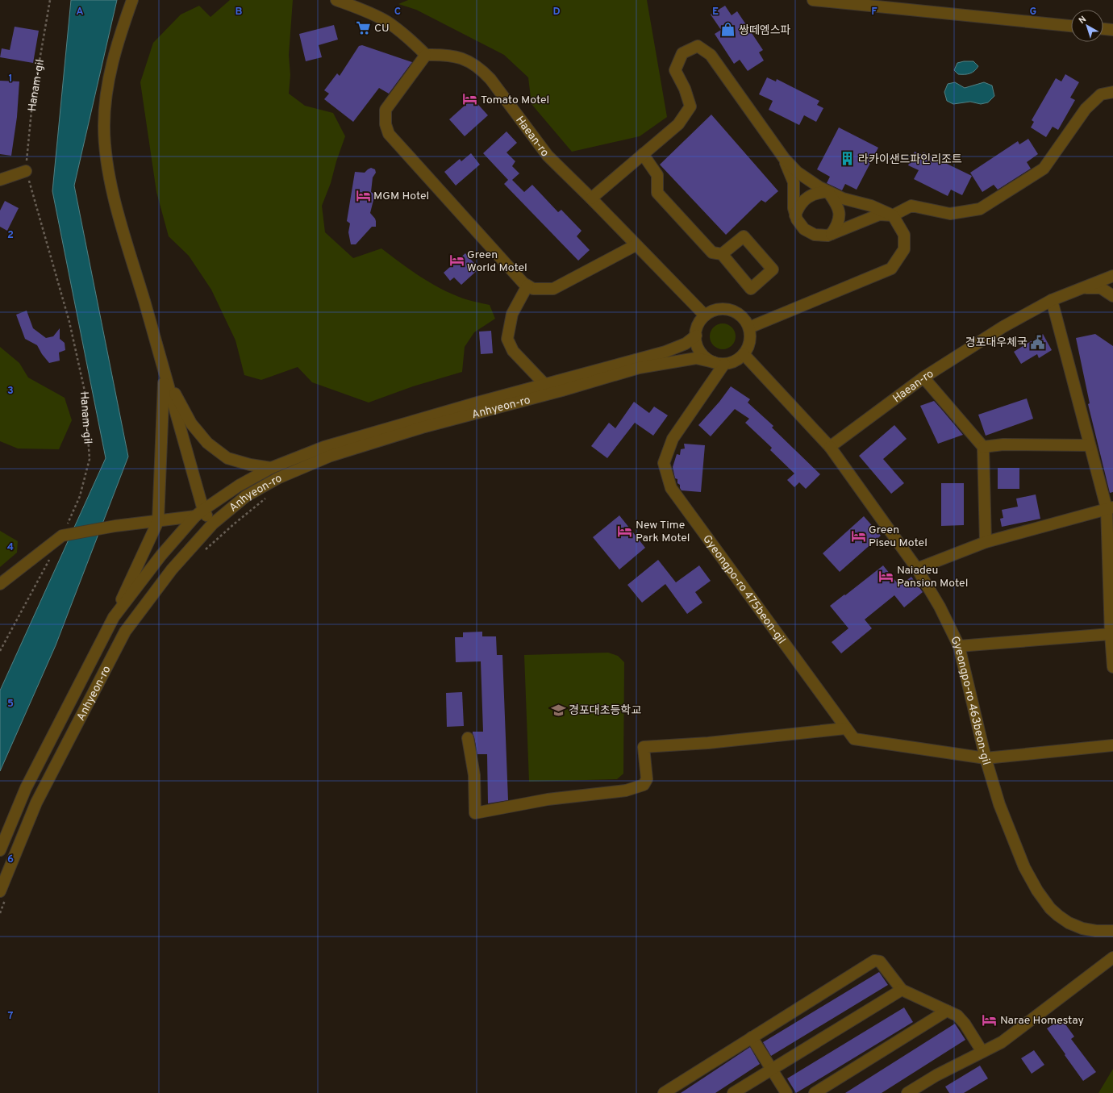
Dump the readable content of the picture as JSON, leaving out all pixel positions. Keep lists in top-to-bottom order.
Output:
{
  "streets": {
    "street": [
      "Haean-ro",
      "Anhyeon-ro",
      "Gyeongpo-ro 475beon-gil",
      "Gyeongpo-ro 463beon-gil"
    ],
    "path": ["Hanam-gil"]
  },
  "crossings": [
    ["Haean-ro", "Anhyeon-ro"],
    ["Haean-ro", "Gyeongpo-ro 475beon-gil"],
    ["Haean-ro", "Gyeongpo-ro 463beon-gil"],
    ["Anhyeon-ro", "Gyeongpo-ro 475beon-gil"],
    ["Gyeongpo-ro 475beon-gil", "Gyeongpo-ro 463beon-gil"]
  ],
  "places": {
    "supermarket": ["CU"],
    "shop": ["쌍떼엠스파"],
    "hotel": [
      "Tomato Motel",
      "MGM Hotel",
      "Green World Motel",
      "New Time Park Motel",
      "Green Piseu Motel",
      "Naiadeu Pansion Motel",
      "Narae Homestay"
    ],
    "building": ["라카이샌드파인리조트"],
    "public building": ["경포대우체국"],
    "school or university": ["경포대초등학교"]
  },
  "north": "top left",
  "grid": {
    "columns": [
      "A",
      "B",
      "C",
      "D",
      "E",
      "F",
      "G"
    ],
    "rows": [
      "1",
      "2",
      "3",
      "4",
      "5",
      "6",
      "7"
    ]
  }
}
